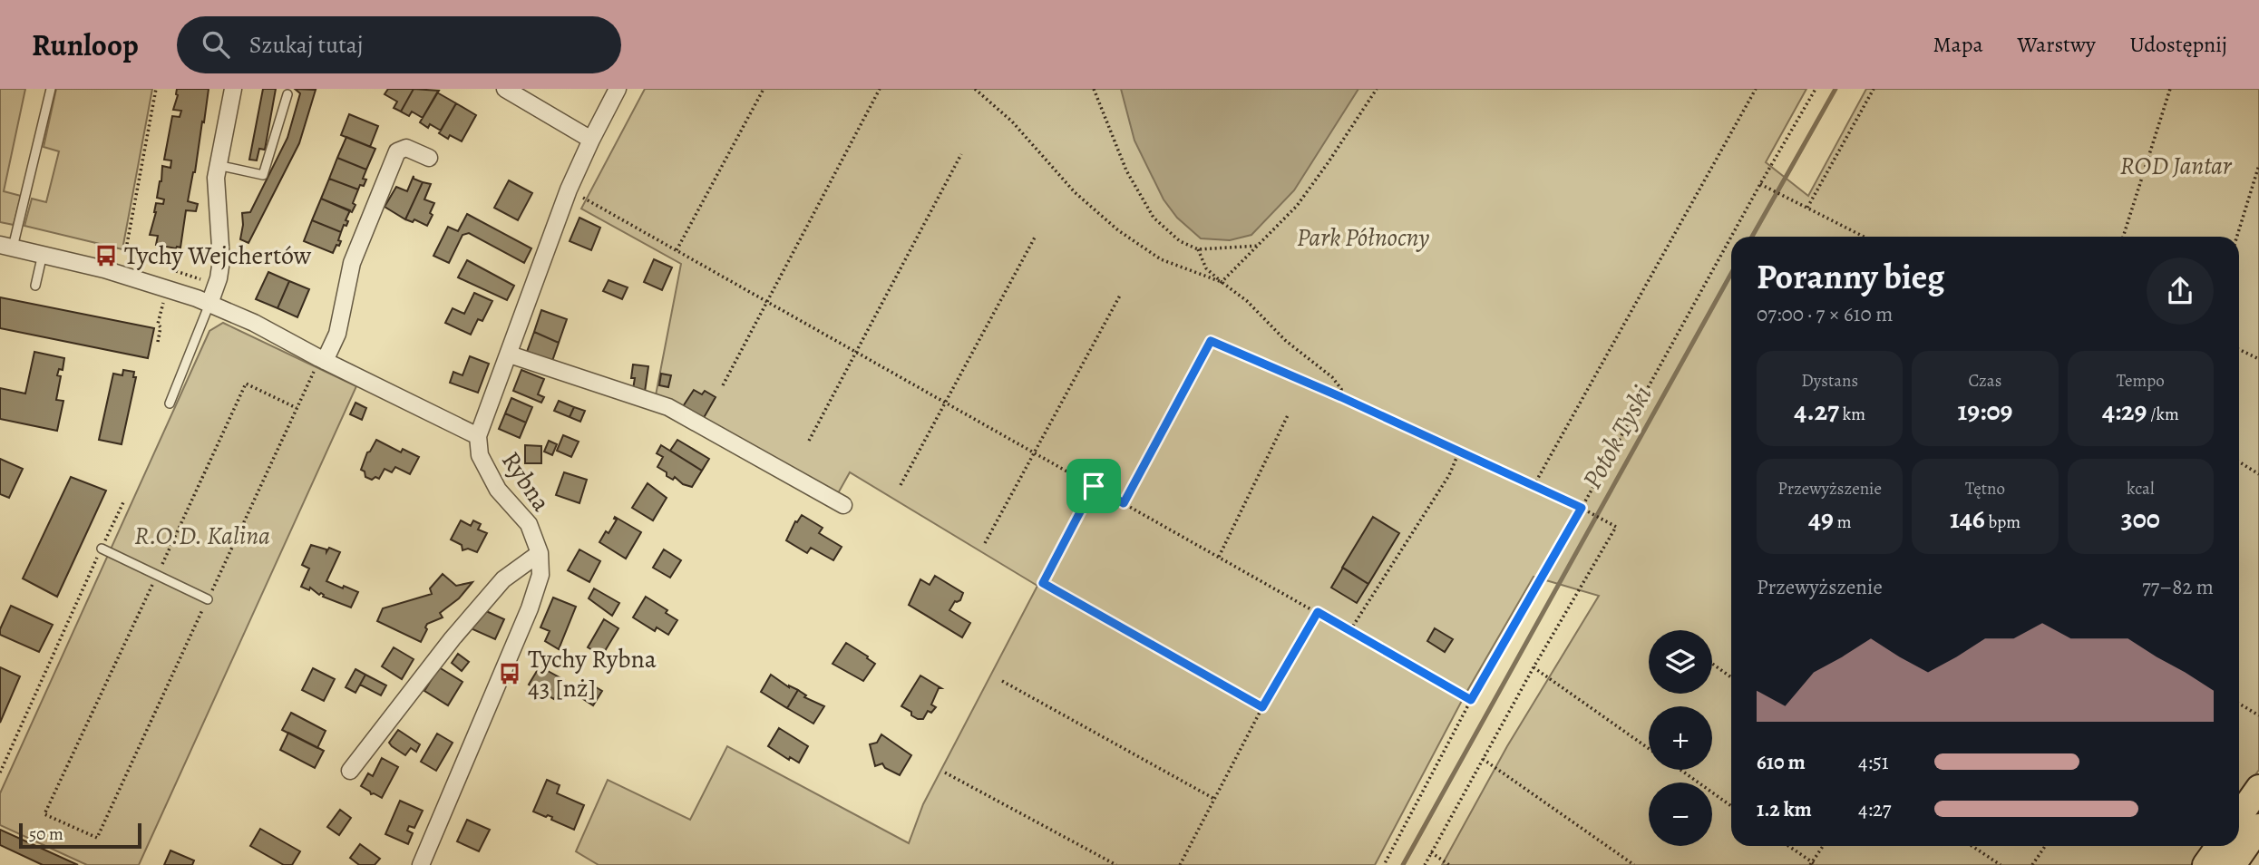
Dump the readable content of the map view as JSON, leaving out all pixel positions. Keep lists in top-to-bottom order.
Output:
{
  "streets": {
    "street": ["Rybna"]
  },
  "water": ["Potok Tyski"],
  "parks": ["ROD Jantar", "Park Północny", "R.O.D. Kalina"],
  "places": {
    "bus stop": ["Tychy Wejchertów", "Tychy Rybna 43 [nż]"]
  },
  "scale_bar": "50 m",
  "page": {
    "header": "Runloop",
    "search": "Szukaj tutaj",
    "nav": ["Mapa", "Warstwy", "Udostępnij"],
    "heading": ["Poranny bieg", "07:00 · 7 × 610 m"],
    "stats": [
      ["Dystans", "4.27 km"],
      ["Czas", "19:09"],
      ["Tempo", "4:29 /km"],
      ["Przewyższenie", "49 m"],
      ["Tętno", "146 bpm"],
      ["kcal", "300"]
    ],
    "chart": ["Przewyższenie", "77–82 m"],
    "map_buttons": ["+", "−"],
    "list": [
      {
        "name": "610 m",
        "note": "4:51"
      },
      {
        "name": "1.2 km",
        "note": "4:27"
      }
    ],
    "scale": "50 m"
  }
}
